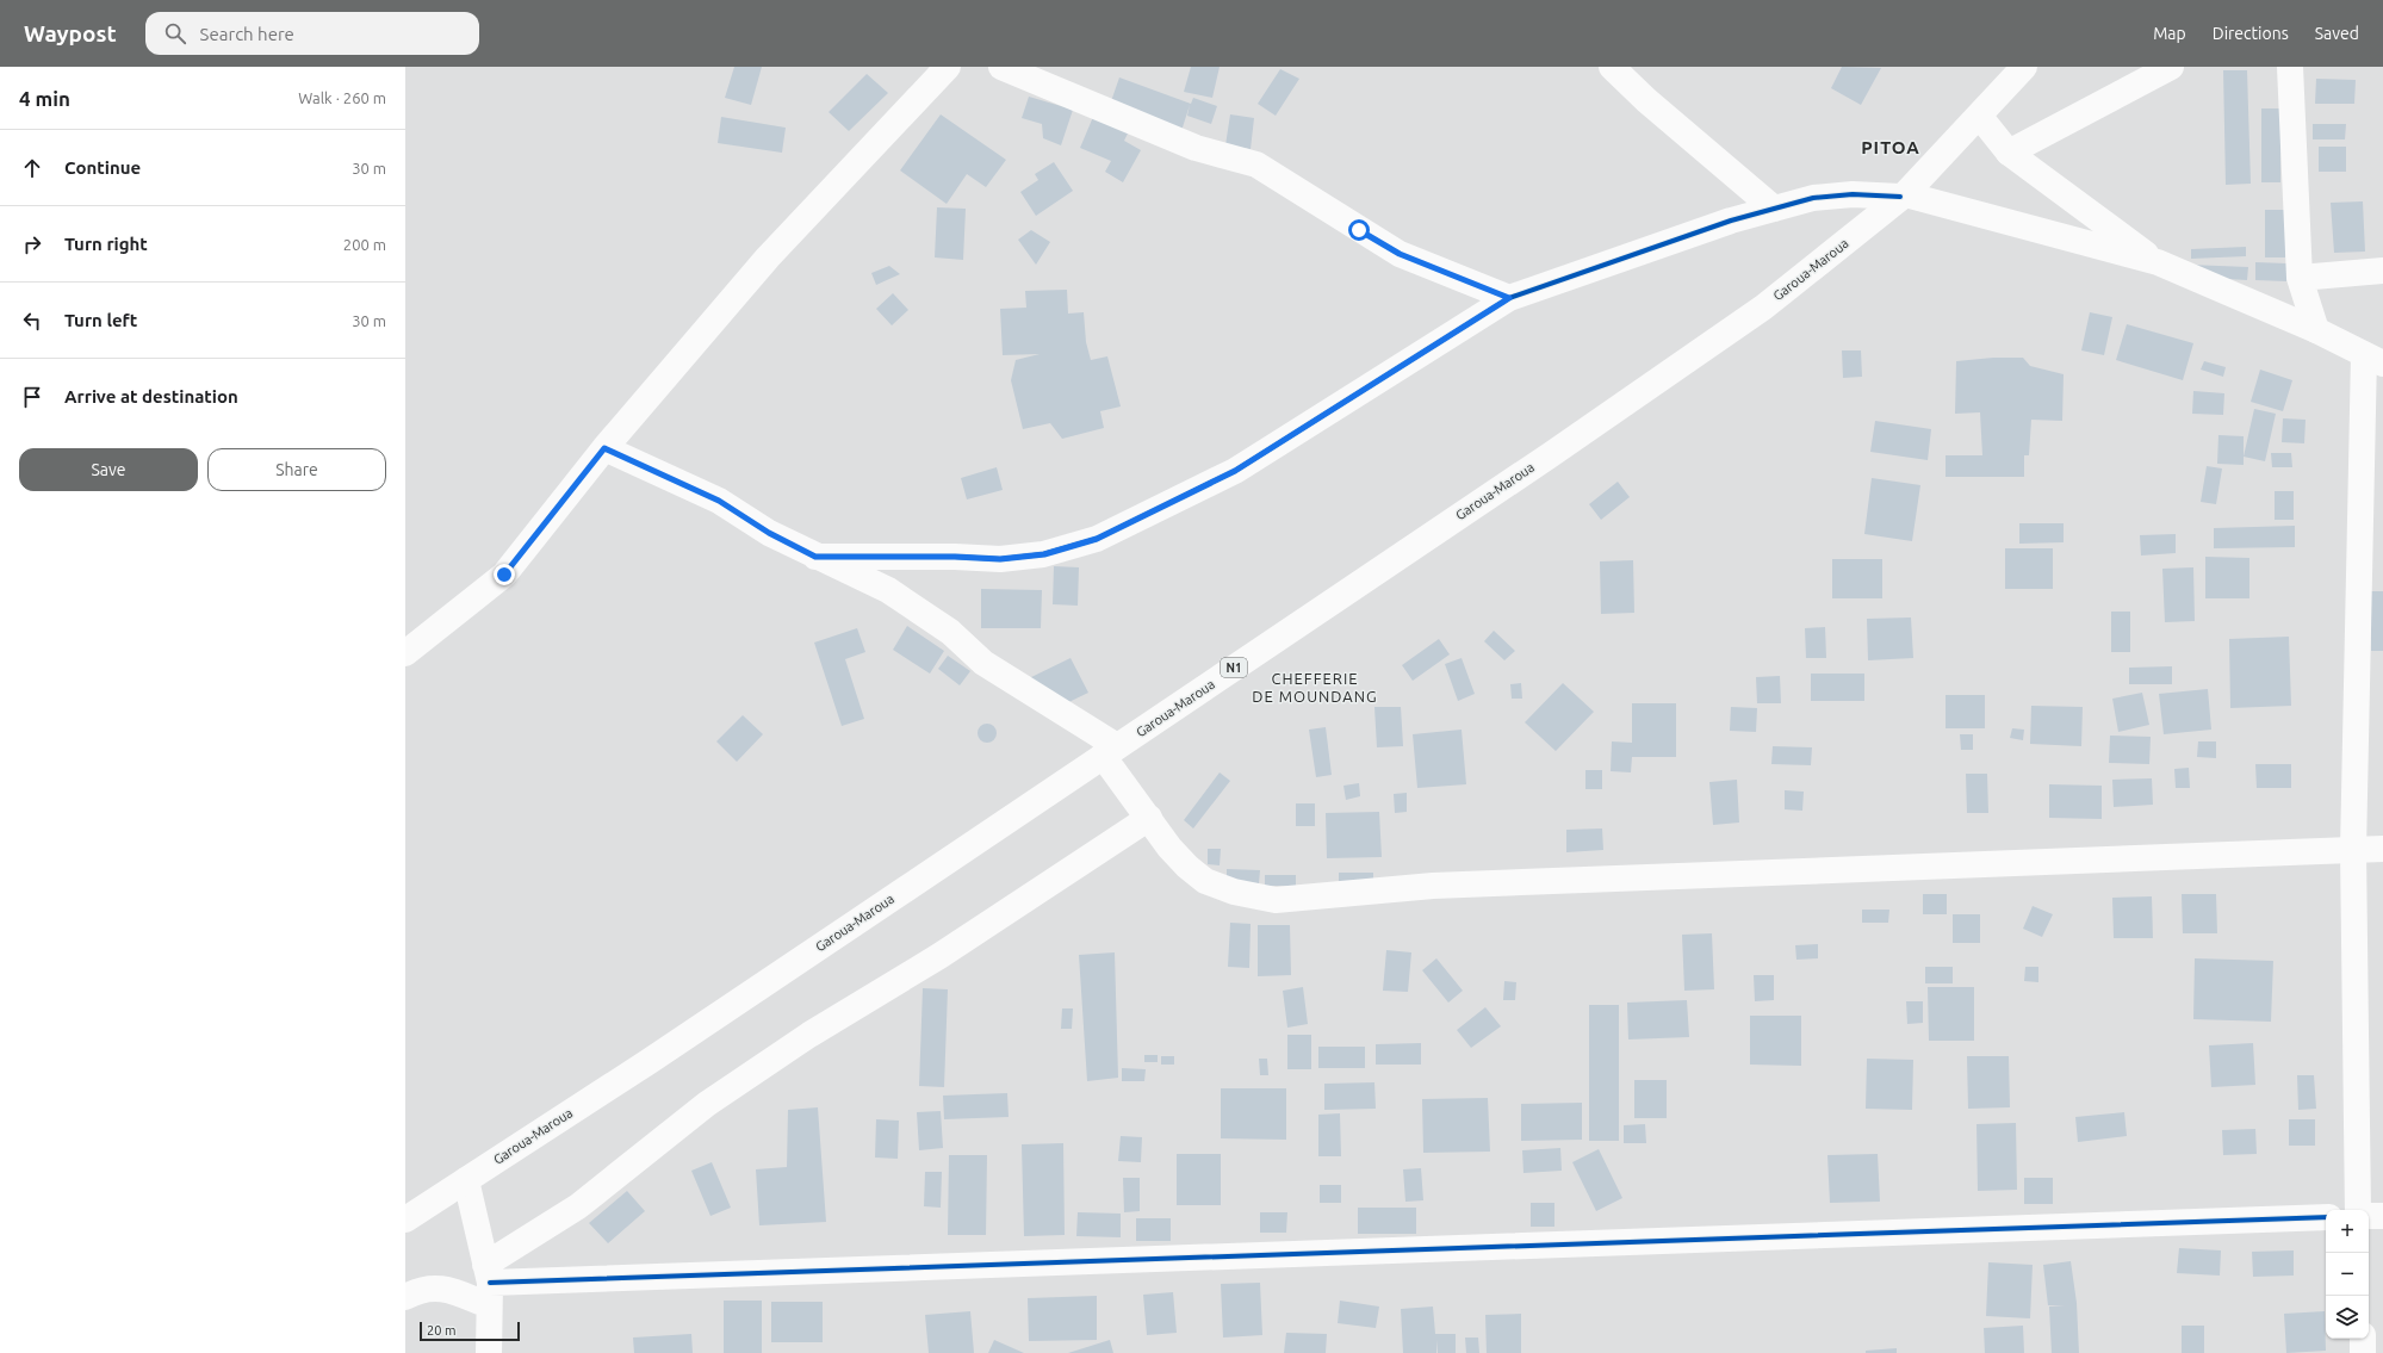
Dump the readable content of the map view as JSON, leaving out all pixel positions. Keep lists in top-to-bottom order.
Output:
{
  "streets": {
    "main road": ["Garoua-Maroua", "N1"]
  },
  "districts": ["PITOA", "CHEFFERIE DE MOUNDANG"],
  "scale_bar": "20 m",
  "page": {
    "header": "Waypost",
    "search": "Search here",
    "nav": ["Map", "Directions", "Saved"],
    "heading": ["4 min", "Walk · 260 m"],
    "list": [
      ["Continue", "30 m"],
      ["Turn right", "200 m"],
      ["Turn left", "30 m"],
      "Arrive at destination"
    ],
    "buttons": ["Save", "Share"],
    "map_buttons": ["+", "−"],
    "scale": "20 m"
  }
}
